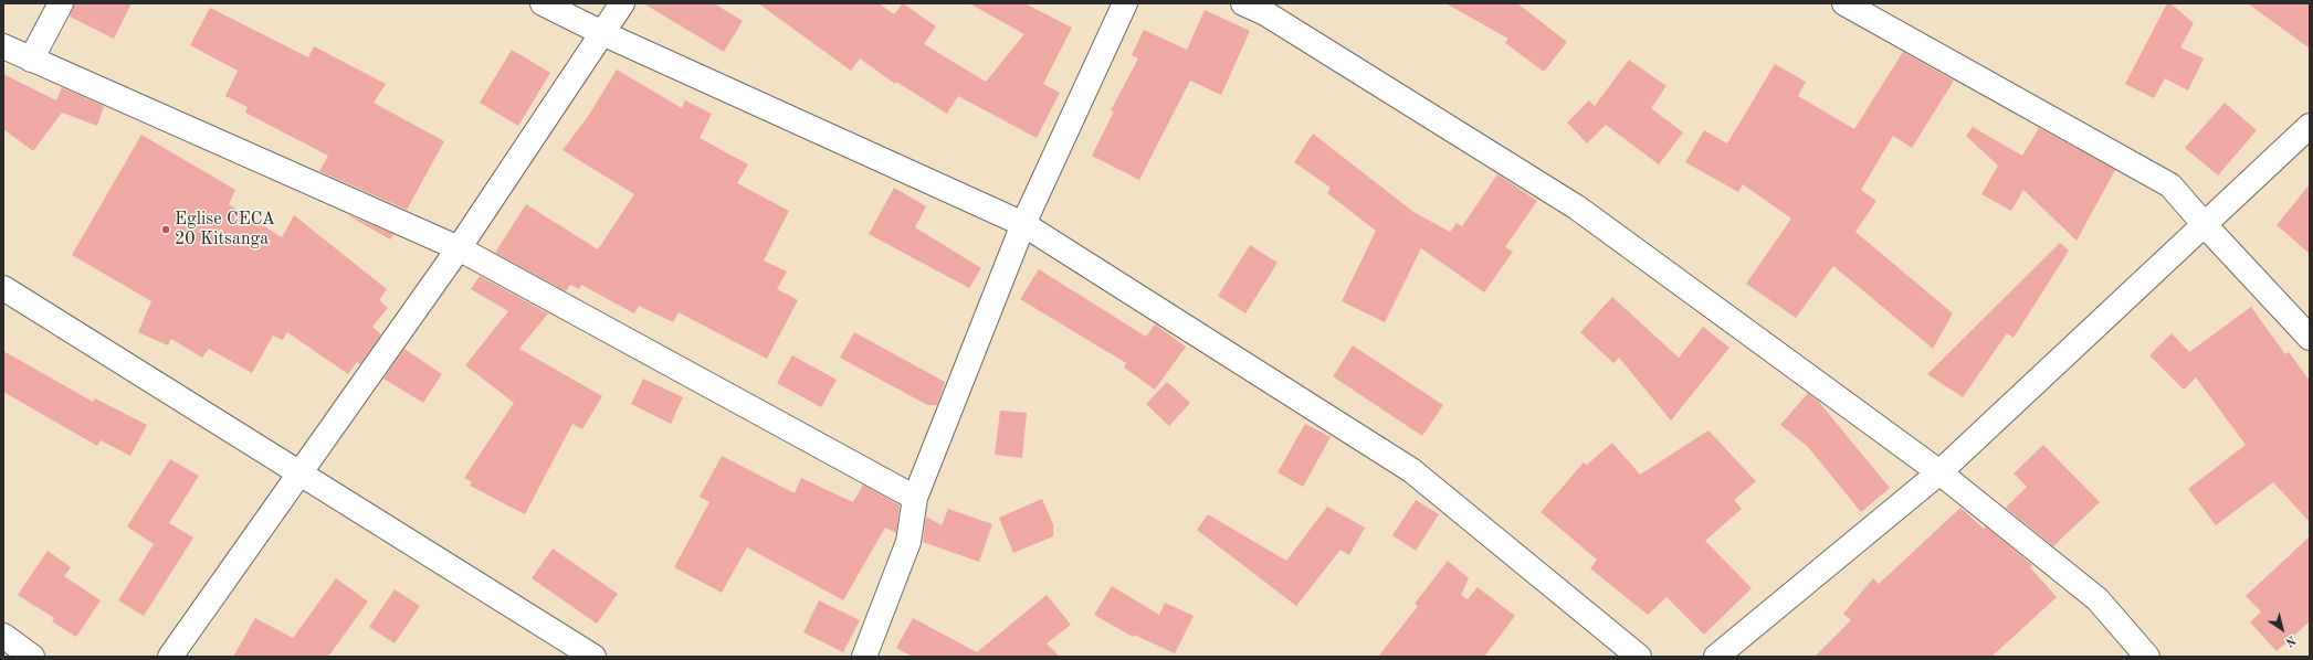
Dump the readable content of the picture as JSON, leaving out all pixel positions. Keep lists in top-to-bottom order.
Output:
{
  "places": ["Eglise CECA 20 Kitsanga"],
  "north": "bottom right"
}
